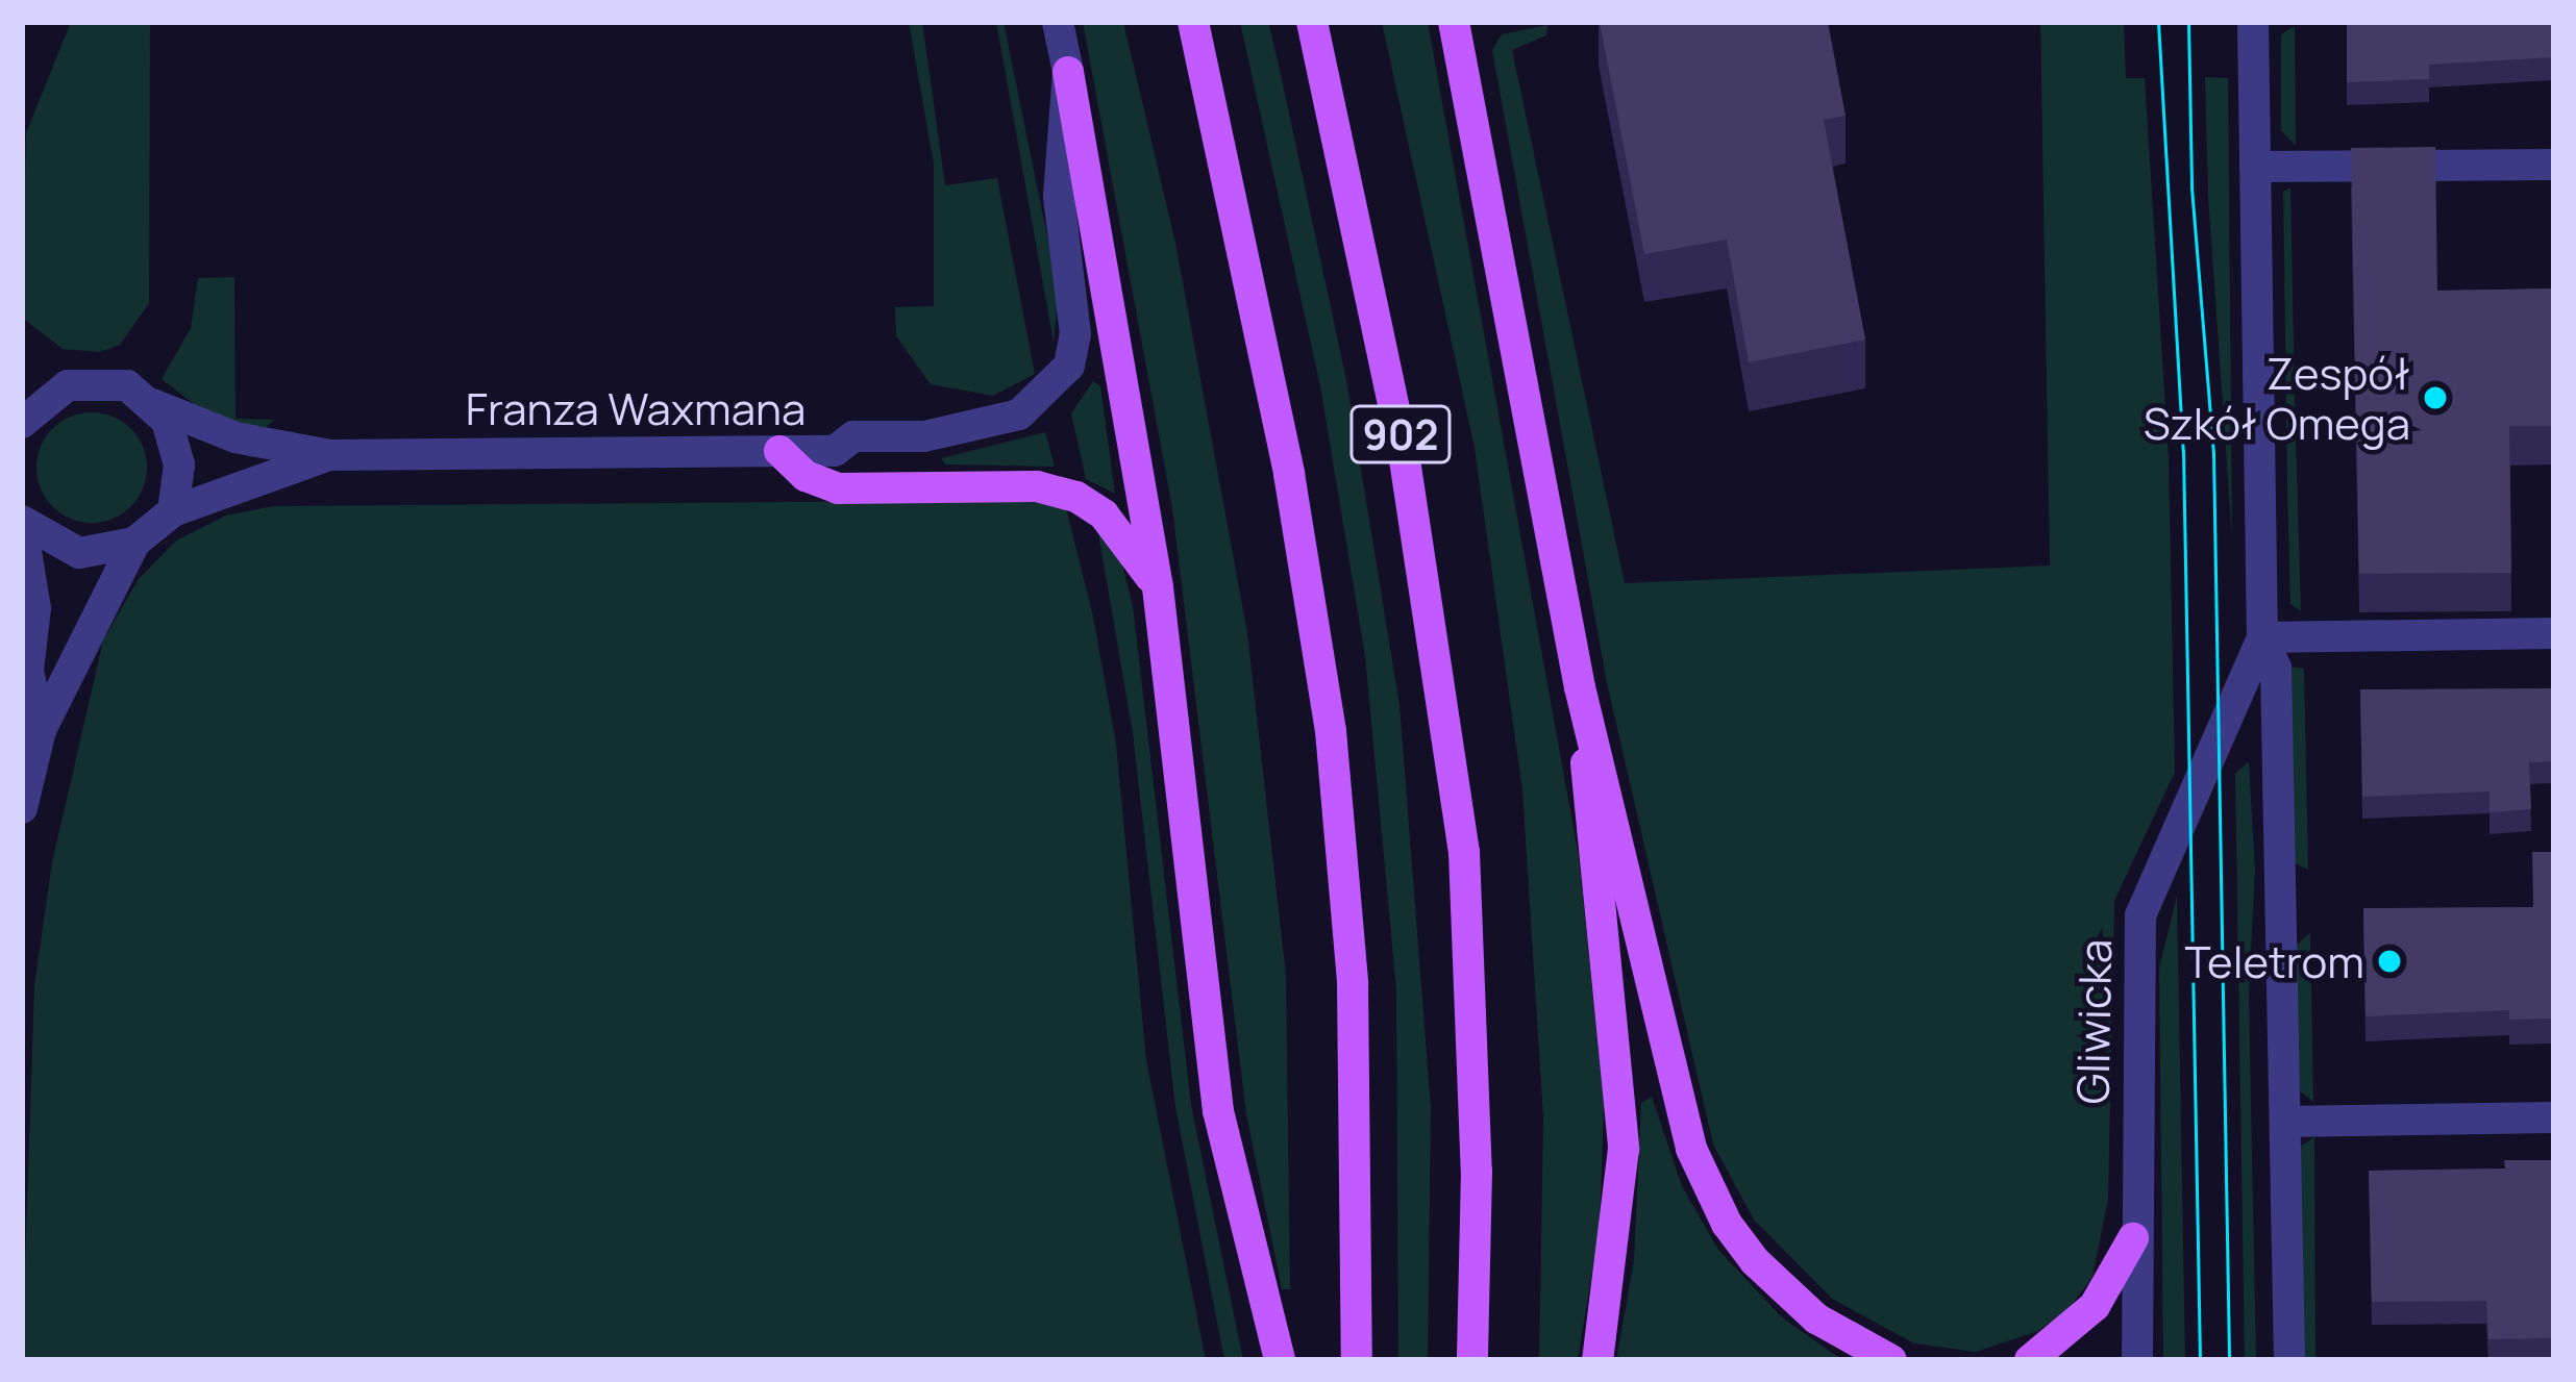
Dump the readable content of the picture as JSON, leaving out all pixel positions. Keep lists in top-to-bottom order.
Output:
{
  "streets": {
    "main road": ["902"],
    "street": ["Franza Waxmana", "Gliwicka"]
  },
  "places": ["Zespół Szkół Omega", "Teletrom"]
}
